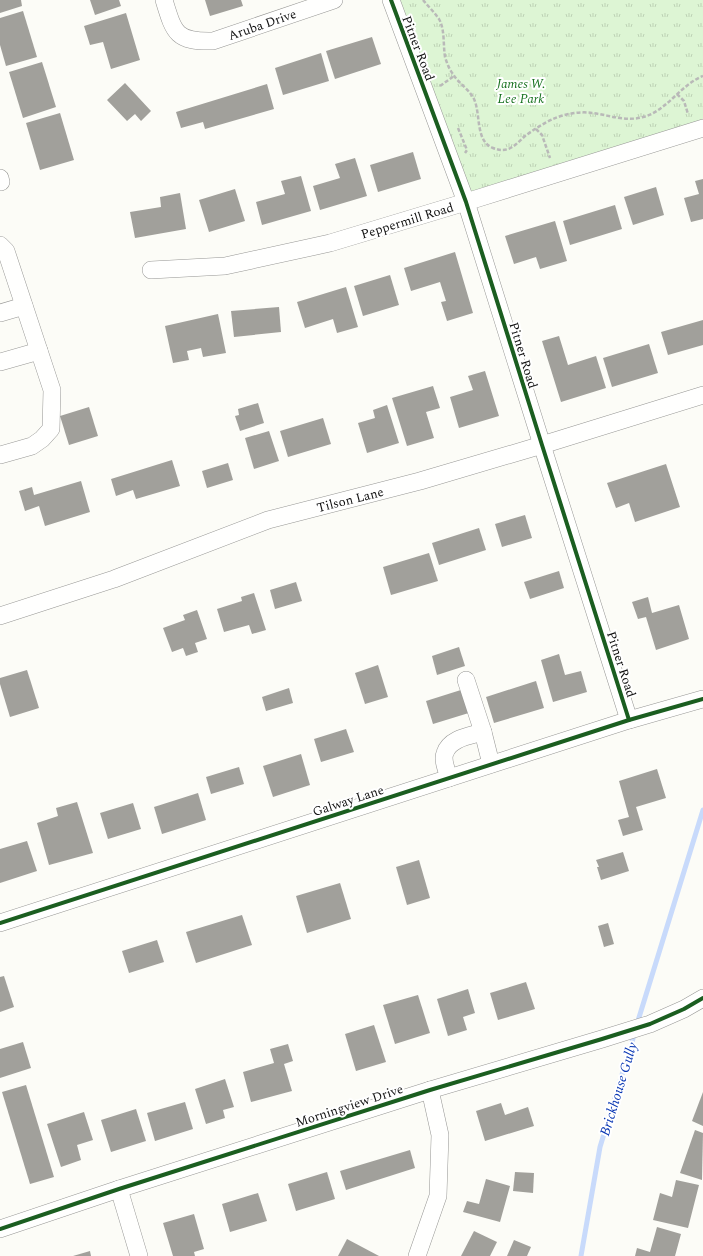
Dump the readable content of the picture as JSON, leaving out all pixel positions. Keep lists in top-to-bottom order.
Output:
{
  "streets": {
    "street": [
      "Aruba Drive",
      "Pitner Road",
      "Peppermill Road",
      "Tilson Lane",
      "Galway Lane",
      "Morningview Drive"
    ]
  },
  "crossings": [
    ["Pitner Road", "Peppermill Road"],
    ["Pitner Road", "Tilson Lane"],
    ["Pitner Road", "Galway Lane"]
  ],
  "water": ["Brickhouse Gully"],
  "parks": ["James W. Lee Park"]
}
